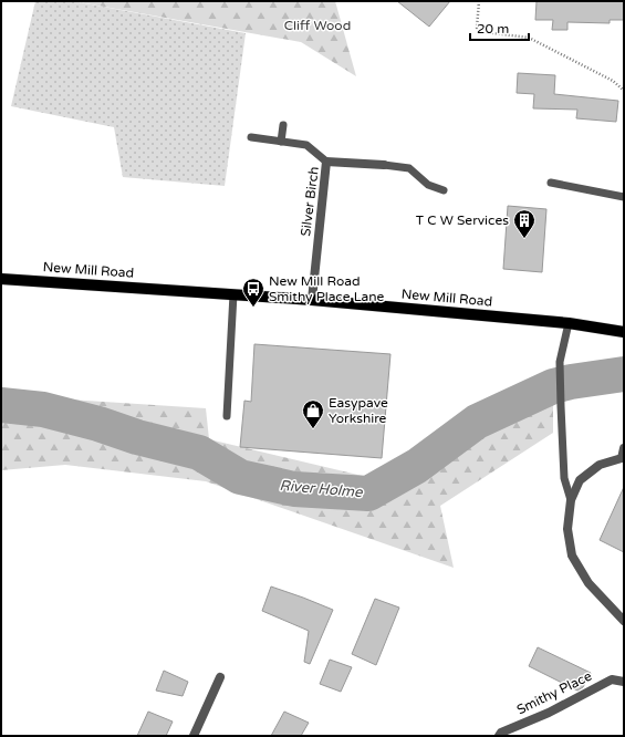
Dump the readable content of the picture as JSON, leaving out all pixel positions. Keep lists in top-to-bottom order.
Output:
{
  "streets": {
    "main road": ["New Mill Road"],
    "street": ["Silver Birch", "Smithy Place"]
  },
  "crossings": [
    ["Silver Birch", "New Mill Road"]
  ],
  "water": ["River Holme"],
  "parks": ["Cliff Wood"],
  "places": {
    "building": ["T C W Services"],
    "bus stop": ["New Mill Road Smithy Place Lane"],
    "shop": ["Easypave Yorkshire"]
  },
  "scale_bar": "20 m"
}
